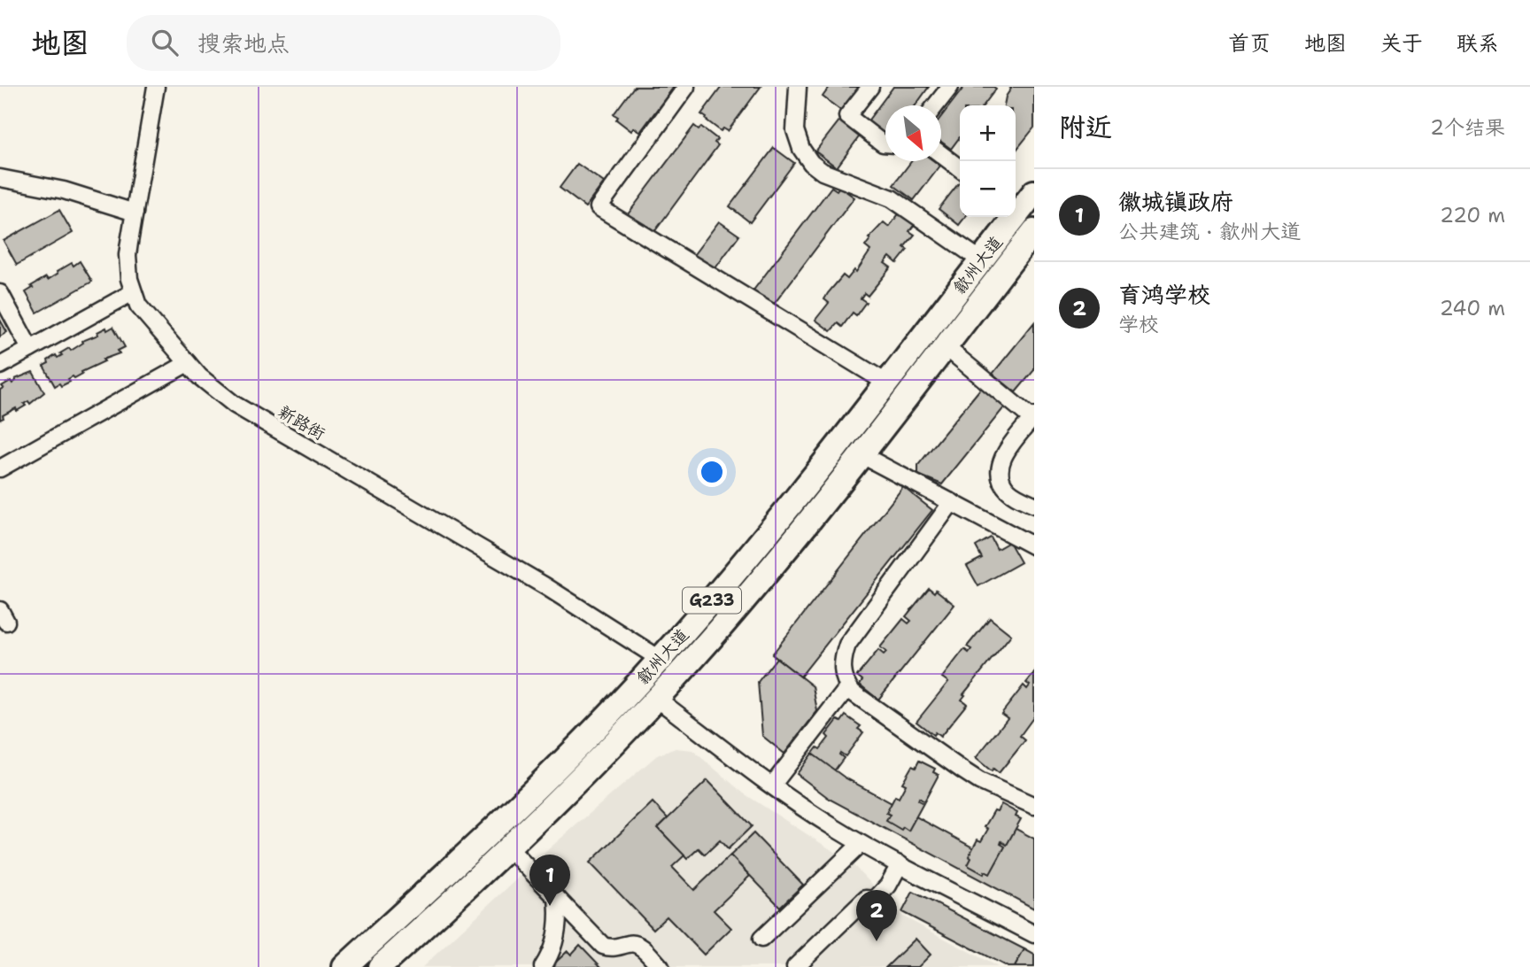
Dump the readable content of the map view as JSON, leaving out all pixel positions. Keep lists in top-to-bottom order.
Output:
{
  "streets": {
    "highway": ["歙州大道", "G233"],
    "street": ["新路街"]
  },
  "crossings": [
    ["歙州大道", "新路街"]
  ],
  "north": "bottom right",
  "page": {
    "header": "地图",
    "search": "搜索地点",
    "nav": [
      "首页",
      "地图",
      "关于",
      "联系"
    ],
    "heading": ["附近", "2个结果"],
    "map_buttons": ["+", "−"],
    "list": [
      {
        "mark": "1",
        "name": "徽城镇政府",
        "note": "公共建筑 · 歙州大道",
        "value": "220 m"
      },
      {
        "mark": "2",
        "name": "育鸿学校",
        "note": "学校",
        "value": "240 m"
      }
    ],
    "pins": ["1", "2"]
  }
}
